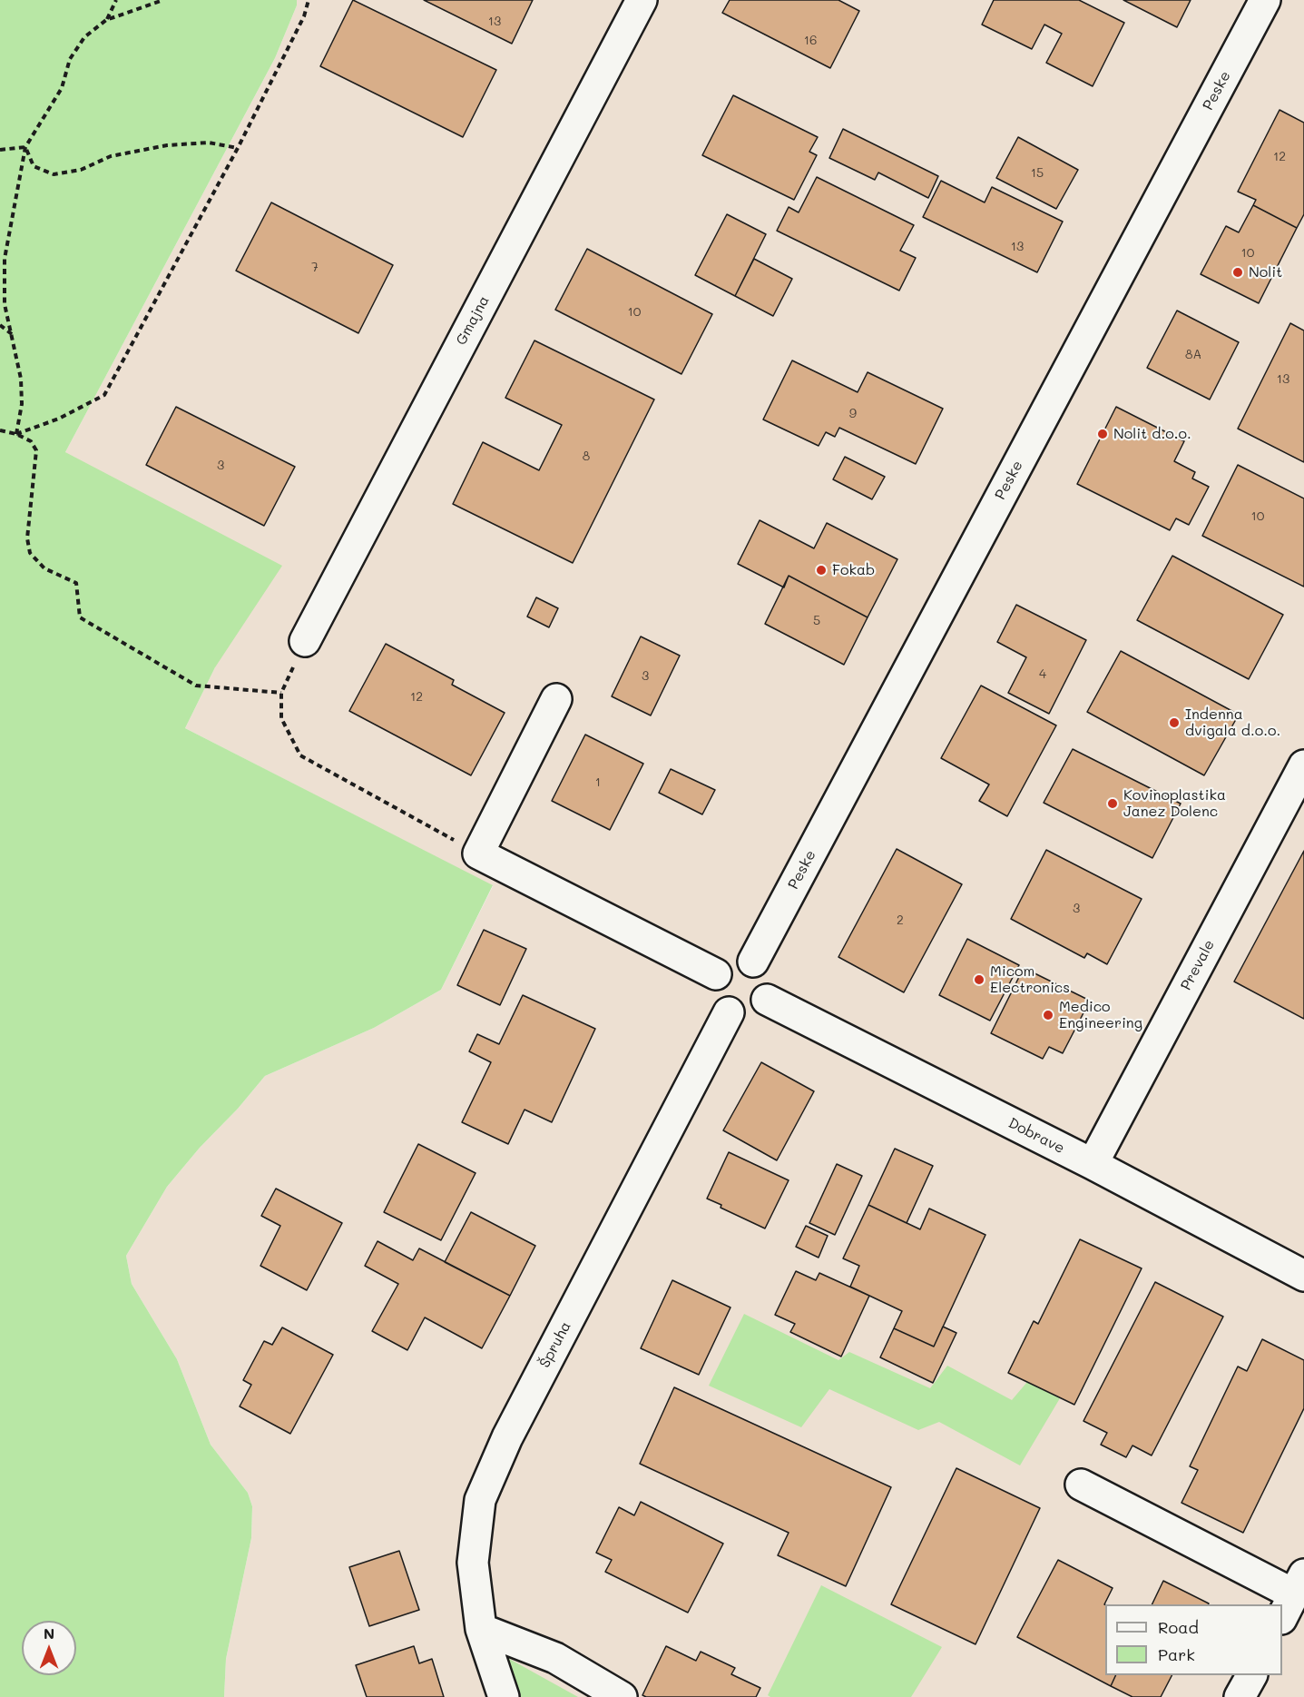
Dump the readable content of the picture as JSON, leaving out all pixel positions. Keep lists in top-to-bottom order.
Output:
{
  "streets": {
    "street": [
      "Peske",
      "Gmajna",
      "Prevale",
      "Dobrave",
      "Špruha"
    ]
  },
  "crossings": [
    ["Peske", "Dobrave"],
    ["Peske", "Špruha"],
    ["Prevale", "Dobrave"],
    ["Dobrave", "Špruha"]
  ],
  "places": [
    "Nolit",
    "Nolit d.o.o.",
    "Fokab",
    "Indenna dvigala d.o.o.",
    "Kovinoplastika Janez Dolenc",
    "Micom Electronics",
    "Medico Engineering"
  ],
  "house_numbers": [
    "13",
    "16",
    "12",
    "15",
    "13",
    "10",
    "7",
    "10",
    "8A",
    "13",
    "9",
    "8",
    "3",
    "10",
    "5",
    "4",
    "3",
    "12",
    "1",
    "3",
    "2"
  ],
  "legend": ["Road", "Park"],
  "north": "top"
}
